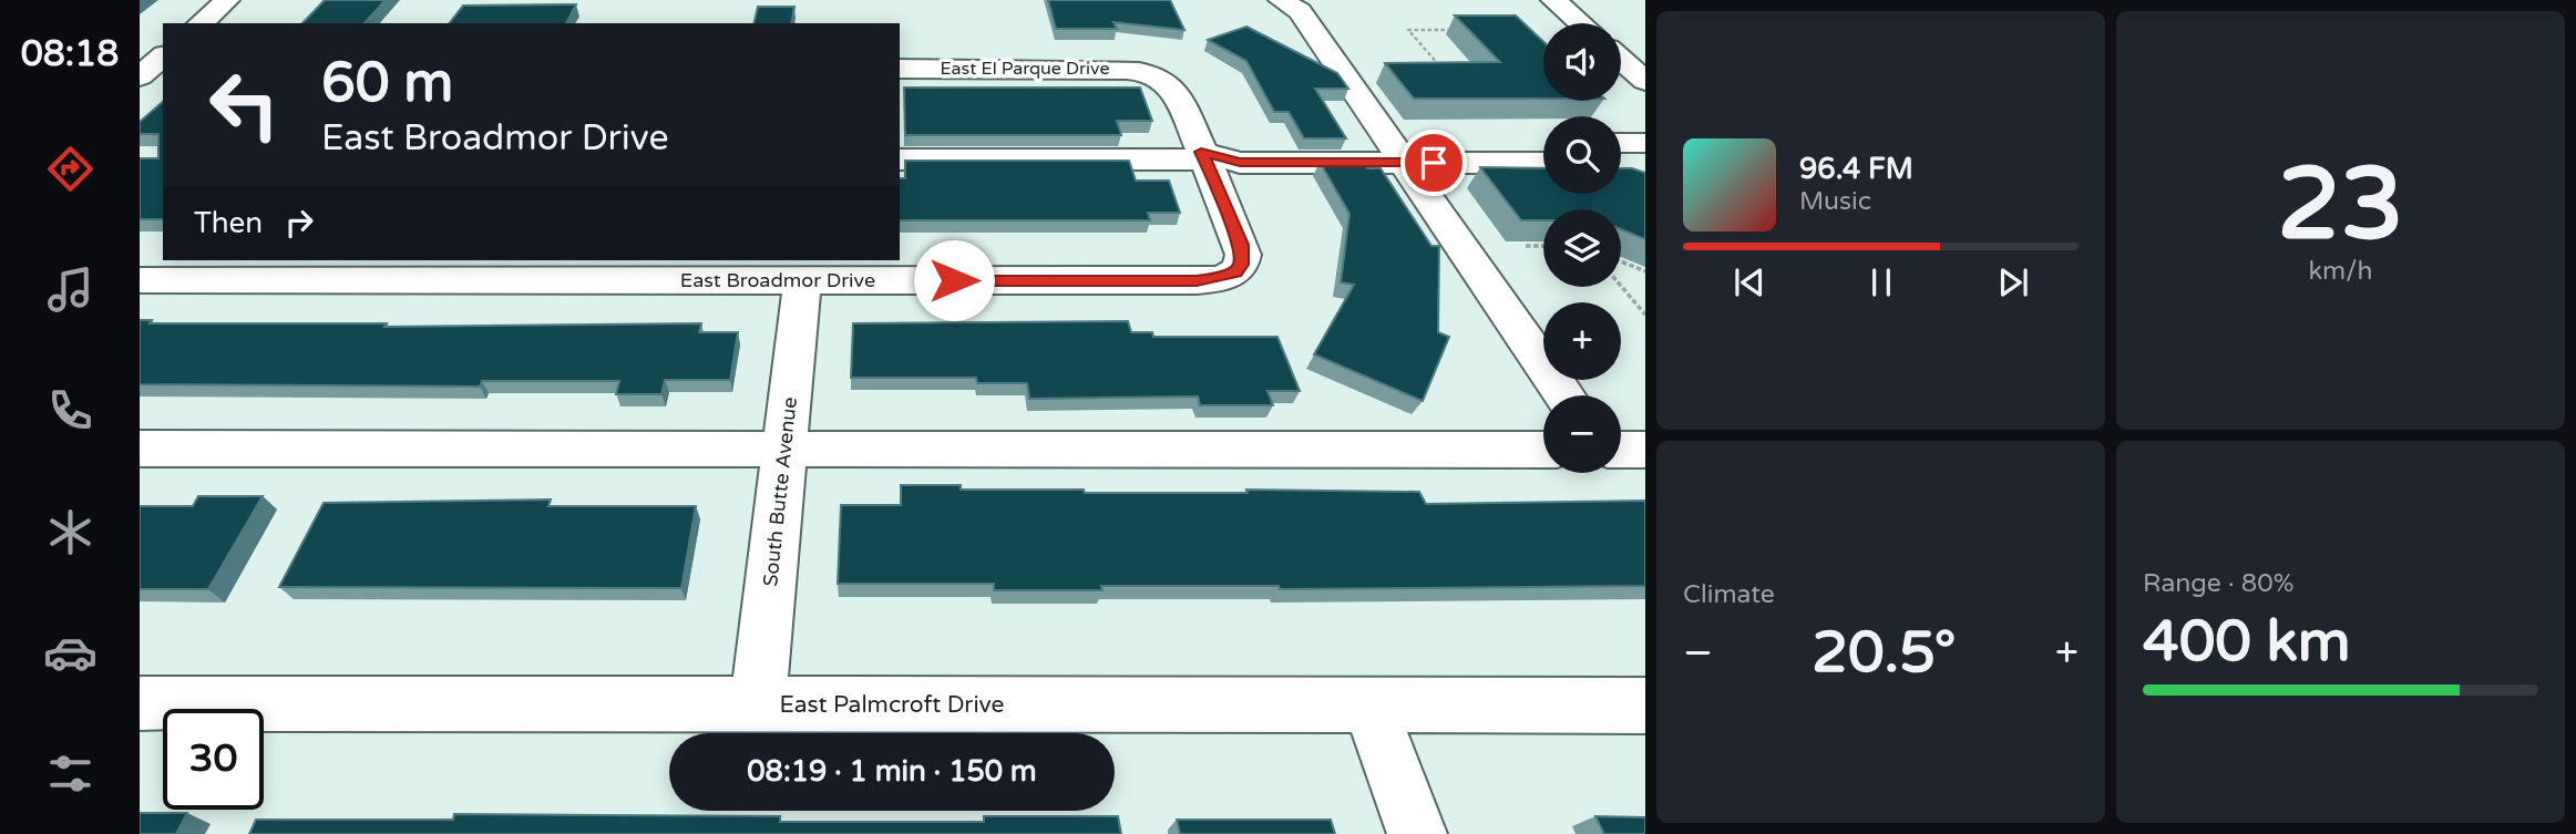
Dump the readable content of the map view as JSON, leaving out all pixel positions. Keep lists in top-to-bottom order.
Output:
{
  "streets": {
    "street": [
      "East El Parque Drive",
      "East Broadmor Drive",
      "South Butte Avenue",
      "East Palmcroft Drive"
    ]
  },
  "crossings": [
    ["East El Parque Drive", "East Broadmor Drive"],
    ["East Broadmor Drive", "South Butte Avenue"],
    ["South Butte Avenue", "East Palmcroft Drive"]
  ],
  "page": {
    "tabs": "08:18",
    "tile": [
      ["23", "km/h"],
      "Climate",
      ["Range · 80%", "400 km"]
    ],
    "map_buttons": ["+", "−"],
    "turn": ["60 m", "East Broadmor Drive"],
    "song": ["96.4 FM", "Music"],
    "then": "Then",
    "heat": ["−", "20.5°", "+"],
    "limit": "30",
    "trip": "08:19 · 1 min · 150 m"
  }
}
